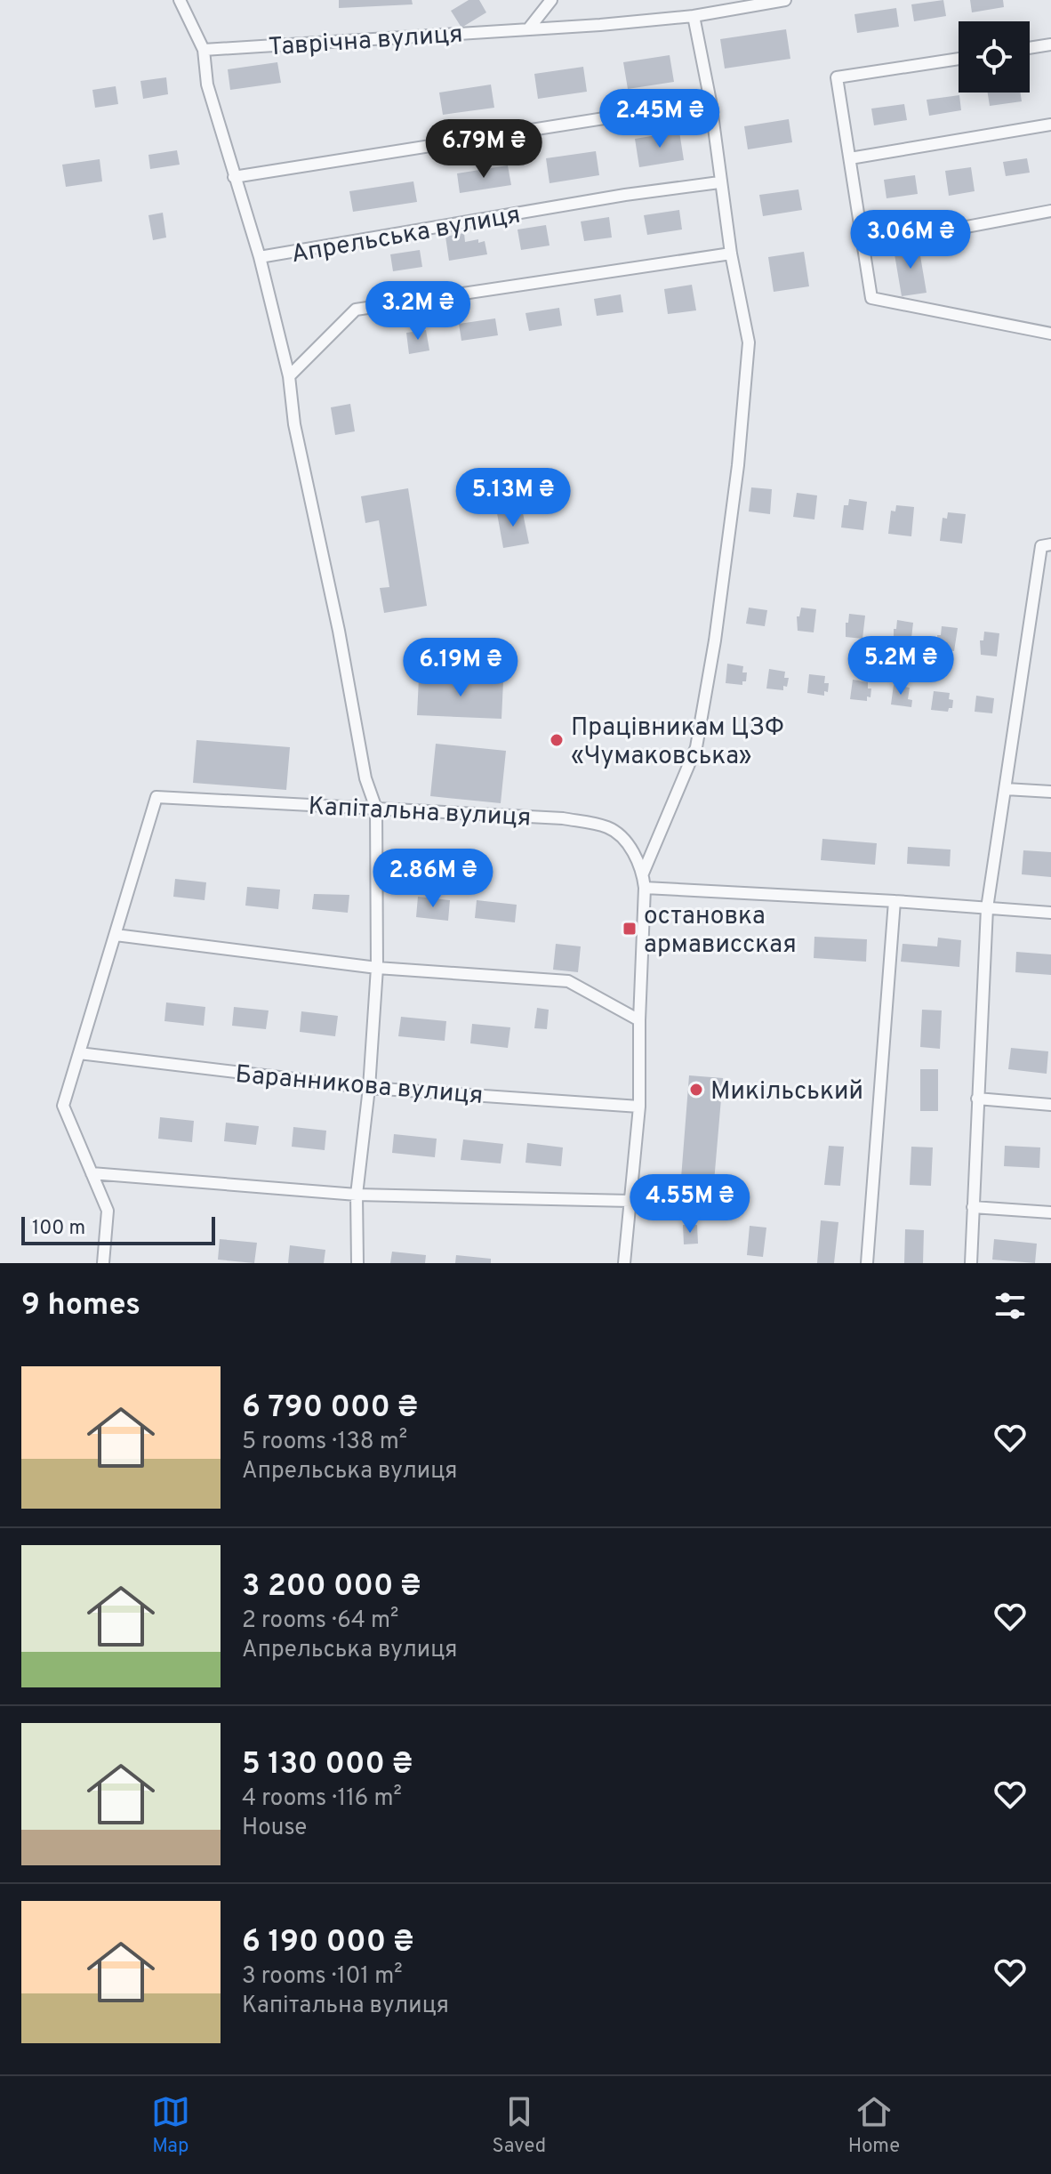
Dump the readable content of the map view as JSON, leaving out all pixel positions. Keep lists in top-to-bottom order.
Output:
{
  "streets": {
    "street": [
      "Таврічна вулиця",
      "Апрельська вулиця",
      "Капітальна вулиця",
      "Баранникова вулиця"
    ]
  },
  "crossings": [
    ["Капітальна вулиця", "Баранникова вулиця"]
  ],
  "places": {
    "other": ["Працівникам ЦЗФ «Чумаковська»", "Микільський"],
    "transit": ["остановка армависская"]
  },
  "scale_bar": "100 m",
  "page": {
    "price": [
      "2.45M ₴",
      "6.79M ₴",
      "3.06M ₴",
      "3.2M ₴",
      "5.13M ₴",
      "5.2M ₴",
      "6.19M ₴",
      "2.86M ₴",
      "4.55M ₴"
    ],
    "scale": "100 m",
    "heading": "9 homes",
    "list": [
      {
        "name": "6 790 000 ₴",
        "note": "5 rooms · 138 m² · Апрельська вулиця"
      },
      {
        "name": "3 200 000 ₴",
        "note": "2 rooms · 64 m² · Апрельська вулиця"
      },
      {
        "name": "5 130 000 ₴",
        "note": "4 rooms · 116 m² · House"
      },
      {
        "name": "6 190 000 ₴",
        "note": "3 rooms · 101 m² · Капітальна вулиця"
      }
    ],
    "tabs": ["Map", "Saved", "Home"]
  }
}
